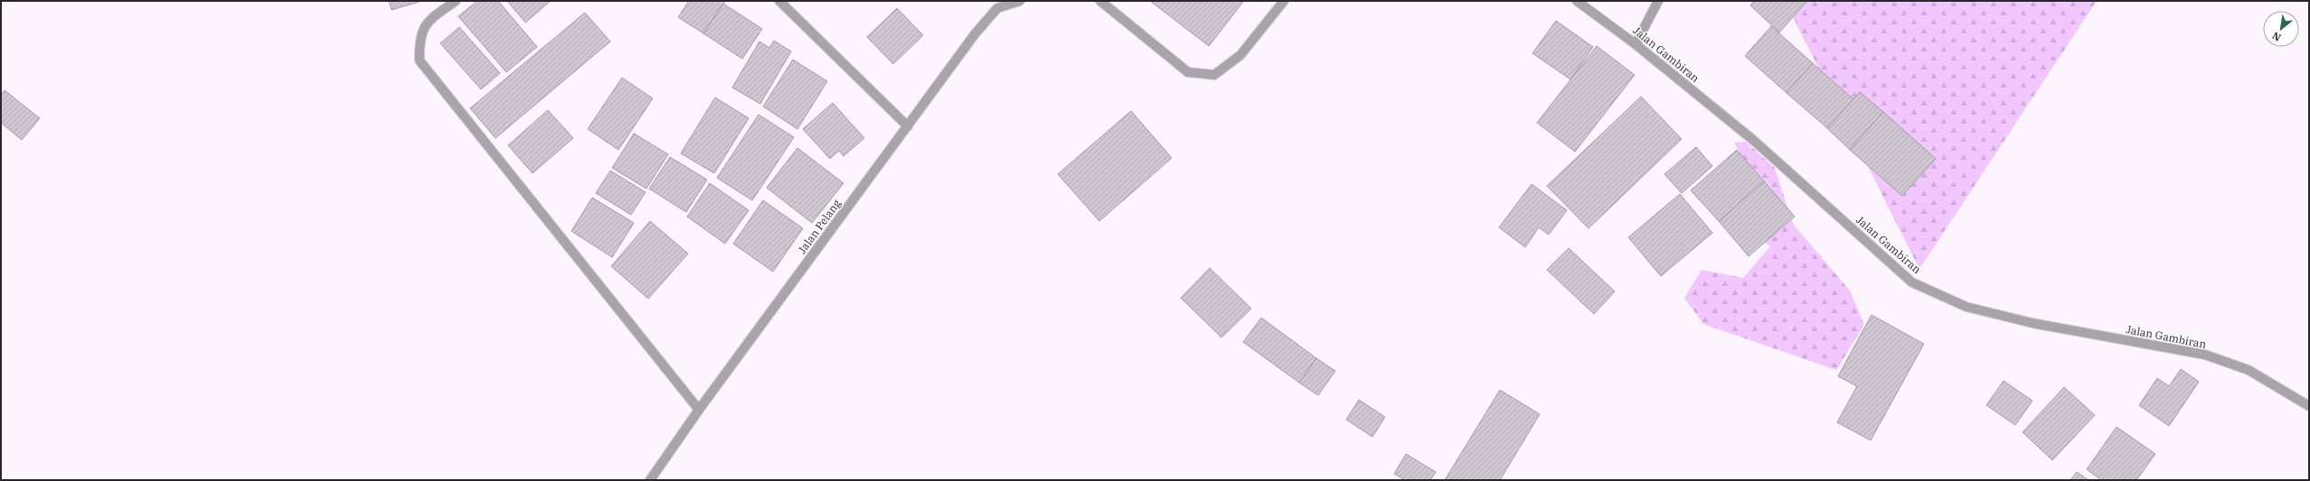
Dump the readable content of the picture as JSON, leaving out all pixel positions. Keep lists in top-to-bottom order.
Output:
{
  "streets": {
    "street": ["Jalan Gambiran", "Jalan Pelang"]
  },
  "north": "bottom left"
}
